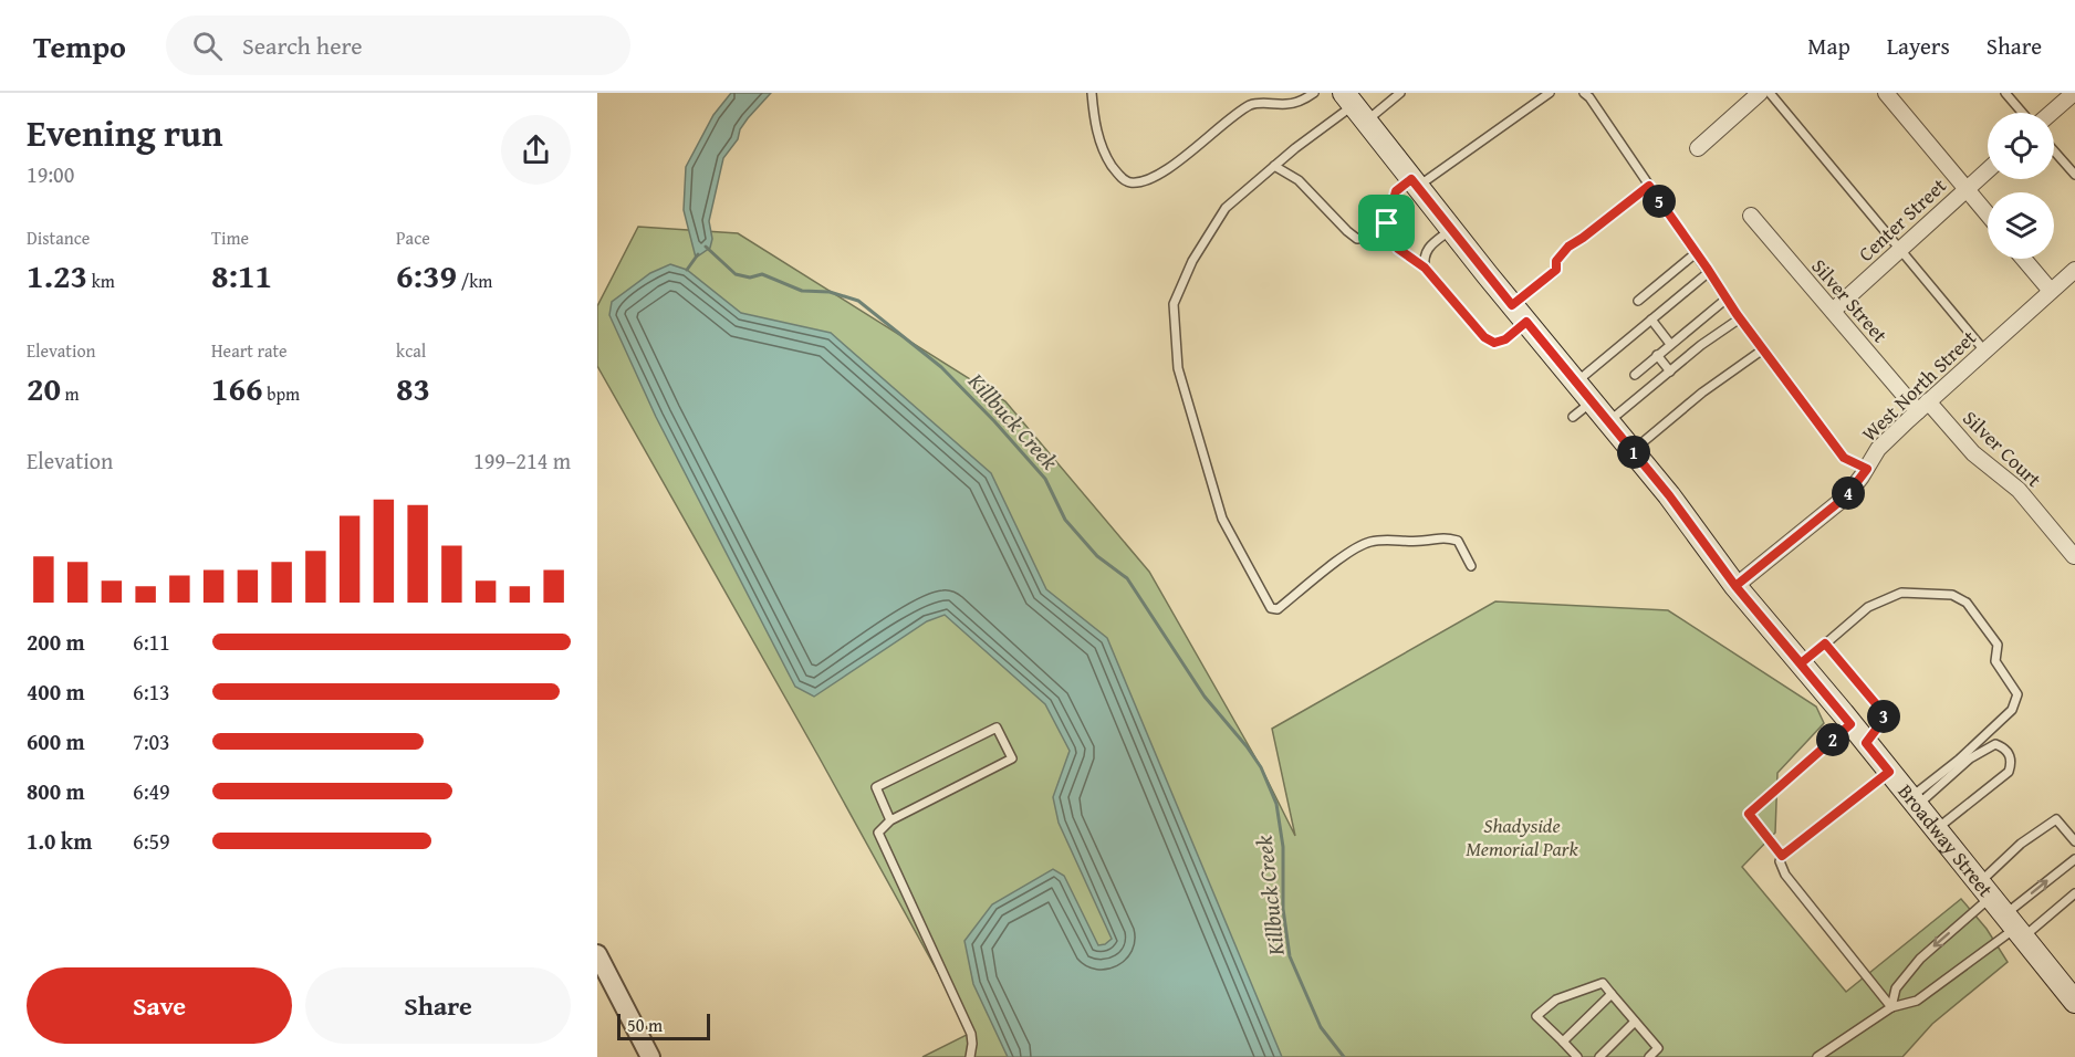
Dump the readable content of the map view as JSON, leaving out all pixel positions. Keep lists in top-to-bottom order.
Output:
{
  "streets": {
    "main road": ["Broadway Street"],
    "street": [
      "Center Street",
      "Silver Street",
      "West North Street",
      "Silver Court"
    ]
  },
  "crossings": [
    ["Center Street", "Silver Street"],
    ["Silver Street", "West North Street"],
    ["Silver Street", "Silver Court"],
    ["West North Street", "Silver Court"],
    ["West North Street", "Broadway Street"]
  ],
  "water": ["Killbuck Creek"],
  "parks": ["Shadyside Memorial Park"],
  "scale_bar": "50 m",
  "page": {
    "header": "Tempo",
    "search": "Search here",
    "nav": ["Map", "Layers", "Share"],
    "heading": ["Evening run", "19:00"],
    "pins": [
      "5",
      "1",
      "4",
      "3",
      "2"
    ],
    "stats": [
      ["Distance", "1.23 km"],
      ["Time", "8:11"],
      ["Pace", "6:39 /km"],
      ["Elevation", "20 m"],
      ["Heart rate", "166 bpm"],
      ["kcal", "83"]
    ],
    "chart": ["Elevation", "199–214 m"],
    "list": [
      {
        "name": "200 m",
        "note": "6:11"
      },
      {
        "name": "400 m",
        "note": "6:13"
      },
      {
        "name": "600 m",
        "note": "7:03"
      },
      {
        "name": "800 m",
        "note": "6:49"
      },
      {
        "name": "1.0 km",
        "note": "6:59"
      }
    ],
    "buttons": ["Save", "Share"],
    "scale": "50 m"
  }
}
